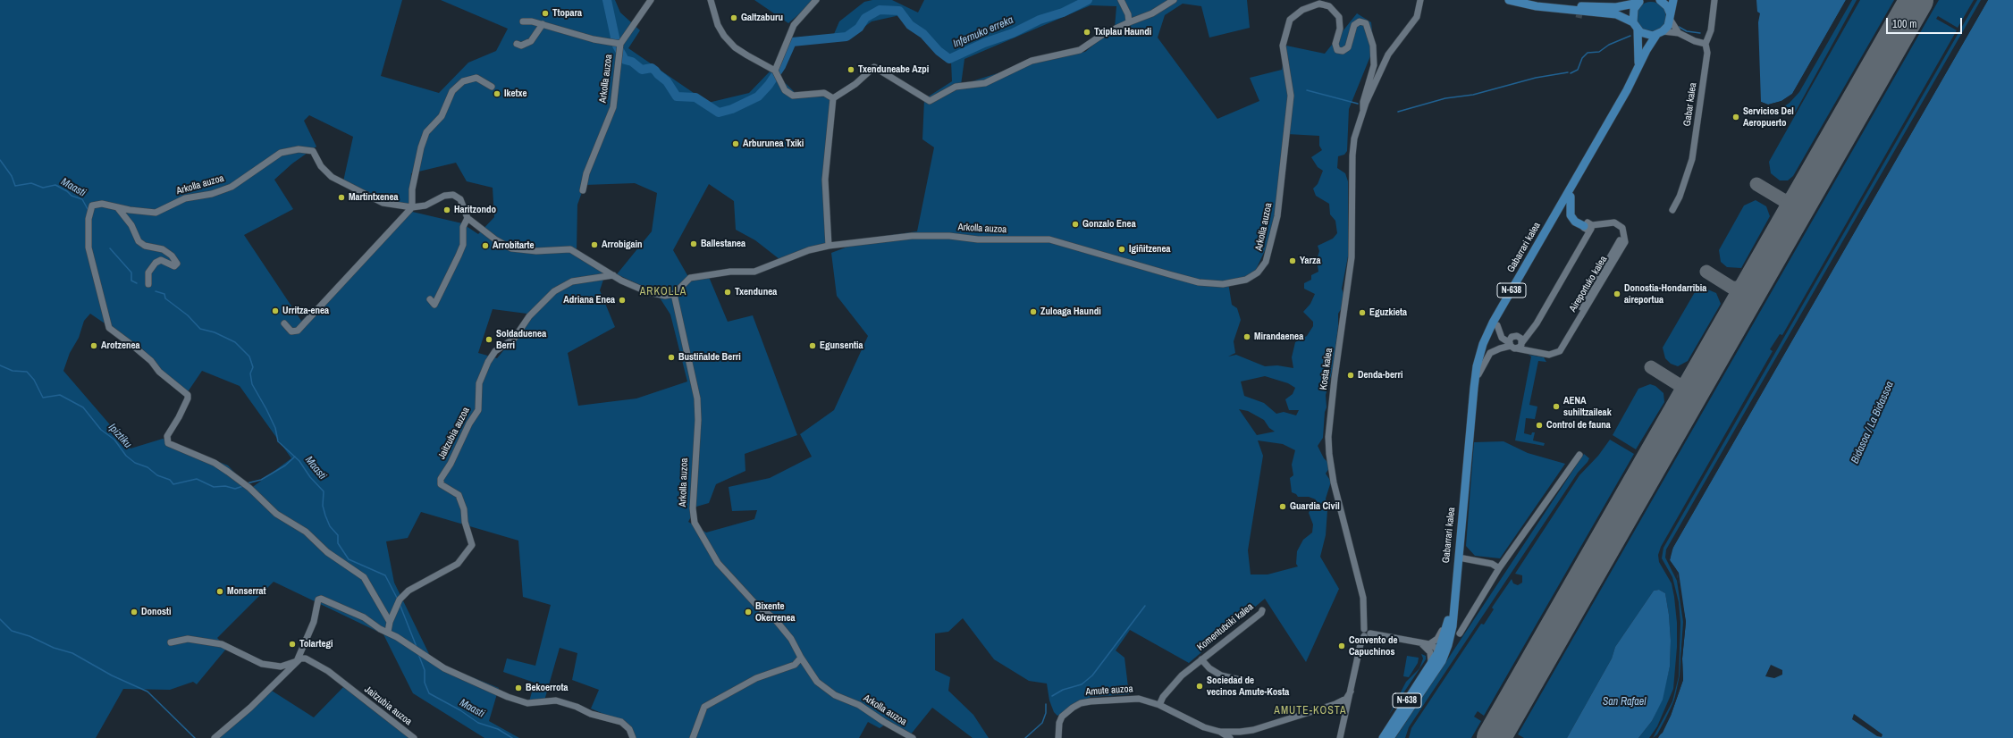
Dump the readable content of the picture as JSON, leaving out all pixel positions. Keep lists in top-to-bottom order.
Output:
{
  "streets": {
    "main road": ["Gabarrari kalea", "N-638"],
    "street": [
      "Arkolla auzoa",
      "Gabar kalea",
      "Aireportuko kalea",
      "Kosta kalea",
      "Jaitzubia auzoa",
      "Komentutxiki kalea",
      "Amute auzoa"
    ]
  },
  "crossings": [
    ["Arkolla auzoa", "Kosta kalea"],
    ["Arkolla auzoa", "Jaitzubia auzoa"],
    ["Gabarrari kalea", "N-638"],
    ["Komentutxiki kalea", "Amute auzoa"]
  ],
  "districts": ["ARKOLLA", "AMUTE-KOSTA"],
  "water": [
    "Infernuko erreka",
    "Maasti",
    "Bidasoa / La Bidassoa",
    "Ipiztiku",
    "San Rafael"
  ],
  "places": [
    "Ttopara",
    "Galtzaburu",
    "Txiplau Haundi",
    "Txenduneabe Azpi",
    "Iketxe",
    "Servicios Del Aeropuerto",
    "Arburunea Txiki",
    "Martintxenea",
    "Haritzondo",
    "Gonzalo Enea",
    "Ballestanea",
    "Arrobigain",
    "Arrobitarte",
    "Igiñitzenea",
    "Yarza",
    "Txendunea",
    "Donostia-Hondarribia aireportua",
    "Adriana Enea",
    "Urritza-enea",
    "Zuloaga Haundi",
    "Eguzkieta",
    "Mirandaenea",
    "Soldaduenea Berri",
    "Arotzenea",
    "Egunsentia",
    "Bustiñalde Berri",
    "Denda-berri",
    "AENA suhiltzaileak",
    "Control de fauna",
    "Guardia Civil",
    "Monserrat",
    "Donosti",
    "Bixente Okerrenea",
    "Tolartegi",
    "Convento de Capuchinos",
    "Sociedad de vecinos Amute-Kosta",
    "Bekoerrota"
  ],
  "scale_bar": "100 m"
}
